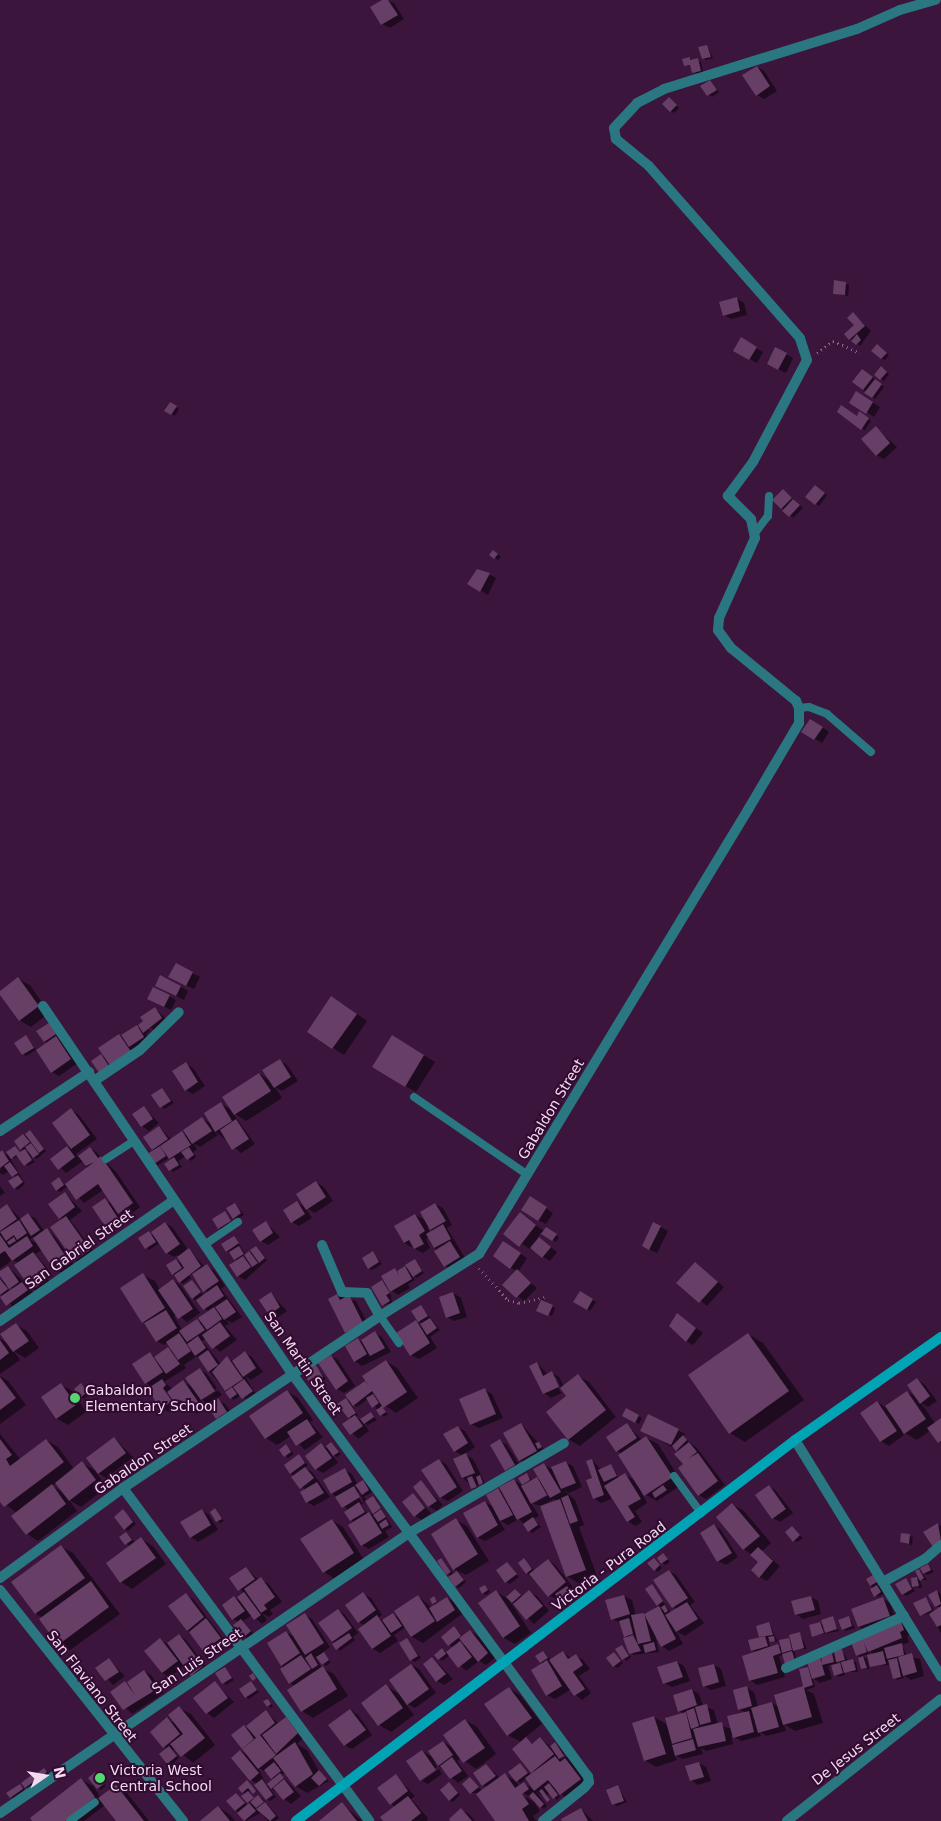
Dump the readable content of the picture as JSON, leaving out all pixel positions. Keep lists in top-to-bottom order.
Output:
{
  "streets": {
    "main road": ["Victoria - Pura Road"],
    "street": [
      "Gabaldon Street",
      "San Gabriel Street",
      "San Martin Street",
      "San Luis Street",
      "San Flaviano Street",
      "De Jesus Street"
    ]
  },
  "crossings": [
    ["Gabaldon Street", "San Martin Street"],
    ["San Gabriel Street", "San Martin Street"],
    ["San Martin Street", "Victoria - Pura Road"],
    ["San Martin Street", "San Luis Street"],
    ["San Luis Street", "San Flaviano Street"]
  ],
  "places": ["Gabaldon Elementary School", "Victoria West Central School"],
  "north": "right"
}
